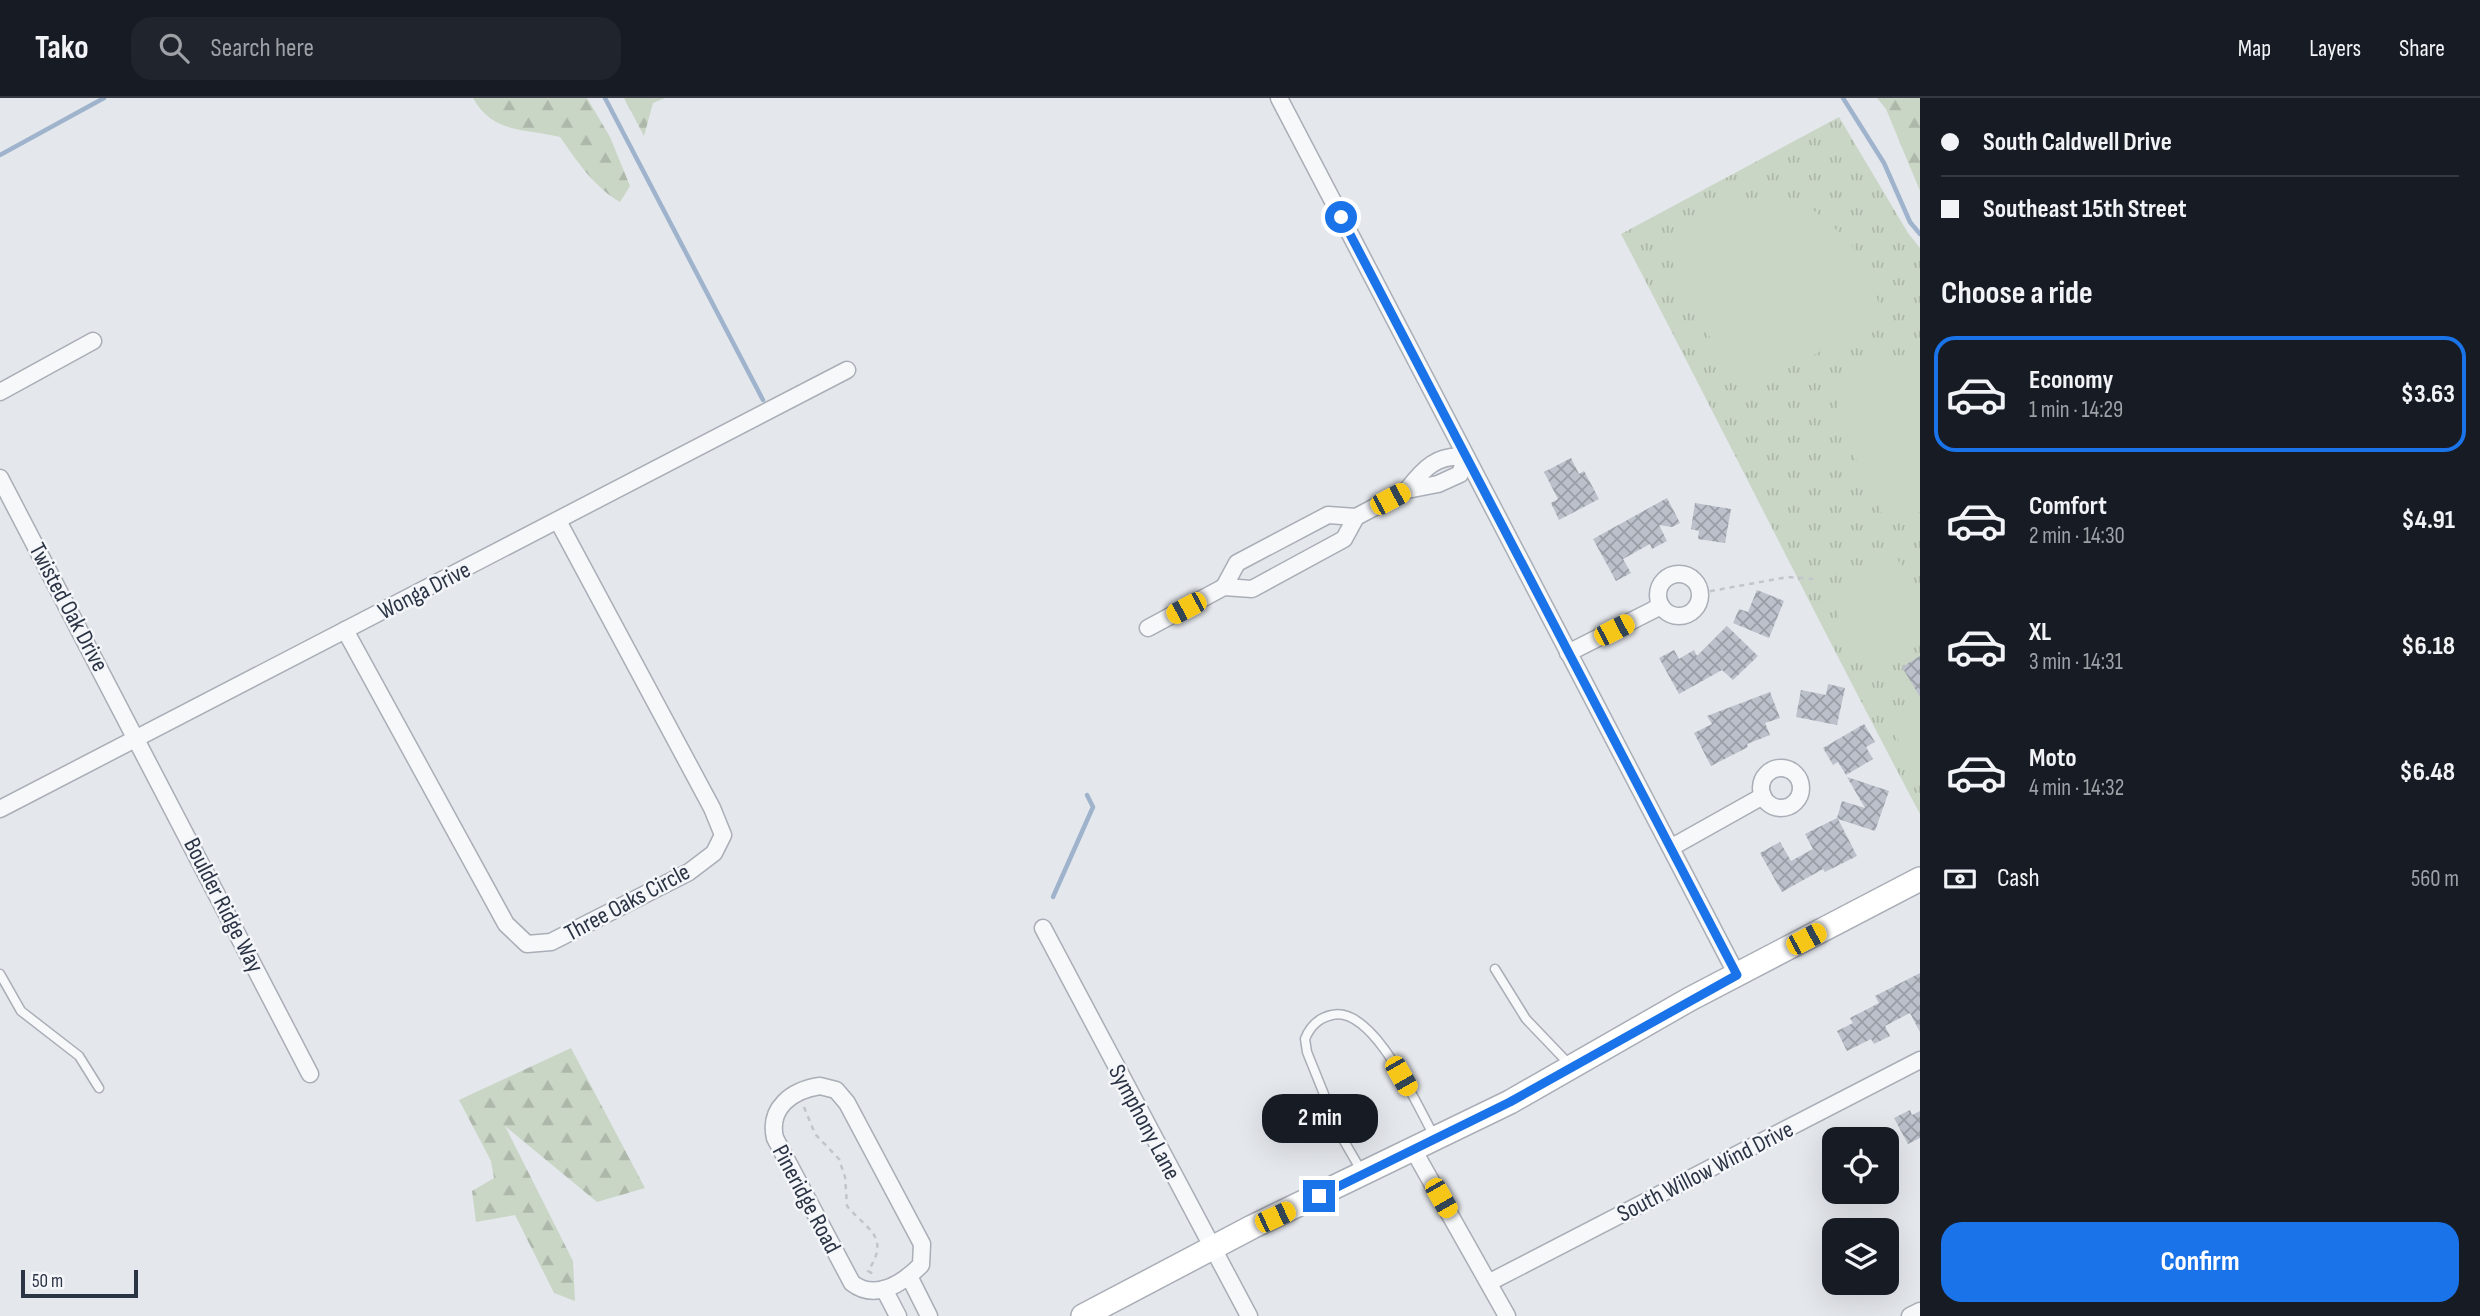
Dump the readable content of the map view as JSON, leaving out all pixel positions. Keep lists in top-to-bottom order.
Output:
{
  "streets": {
    "street": [
      "Wonga Drive",
      "Twisted Oak Drive",
      "Three Oaks Circle",
      "Boulder Ridge Way",
      "Symphony Lane",
      "South Willow Wind Drive",
      "Pineridge Road"
    ]
  },
  "crossings": [
    ["Wonga Drive", "Twisted Oak Drive"],
    ["Wonga Drive", "Three Oaks Circle"],
    ["Wonga Drive", "Boulder Ridge Way"],
    ["Twisted Oak Drive", "Boulder Ridge Way"]
  ],
  "scale_bar": "50 m",
  "page": {
    "header": "Tako",
    "search": "Search here",
    "nav": ["Map", "Layers", "Share"],
    "banner": ["South Caldwell Drive", "Southeast 15th Street"],
    "heading": "Choose a ride",
    "list": [
      {
        "name": "Economy",
        "note": "1 min · 14:29",
        "value": "$3.63"
      },
      {
        "name": "Comfort",
        "note": "2 min · 14:30",
        "value": "$4.91"
      },
      {
        "name": "XL",
        "note": "3 min · 14:31",
        "value": "$6.18"
      },
      {
        "name": "Moto",
        "note": "4 min · 14:32",
        "value": "$6.48"
      }
    ],
    "pay": ["Cash", "560 m"],
    "bubble": "2 min",
    "buttons": "Confirm",
    "scale": "50 m"
  }
}
